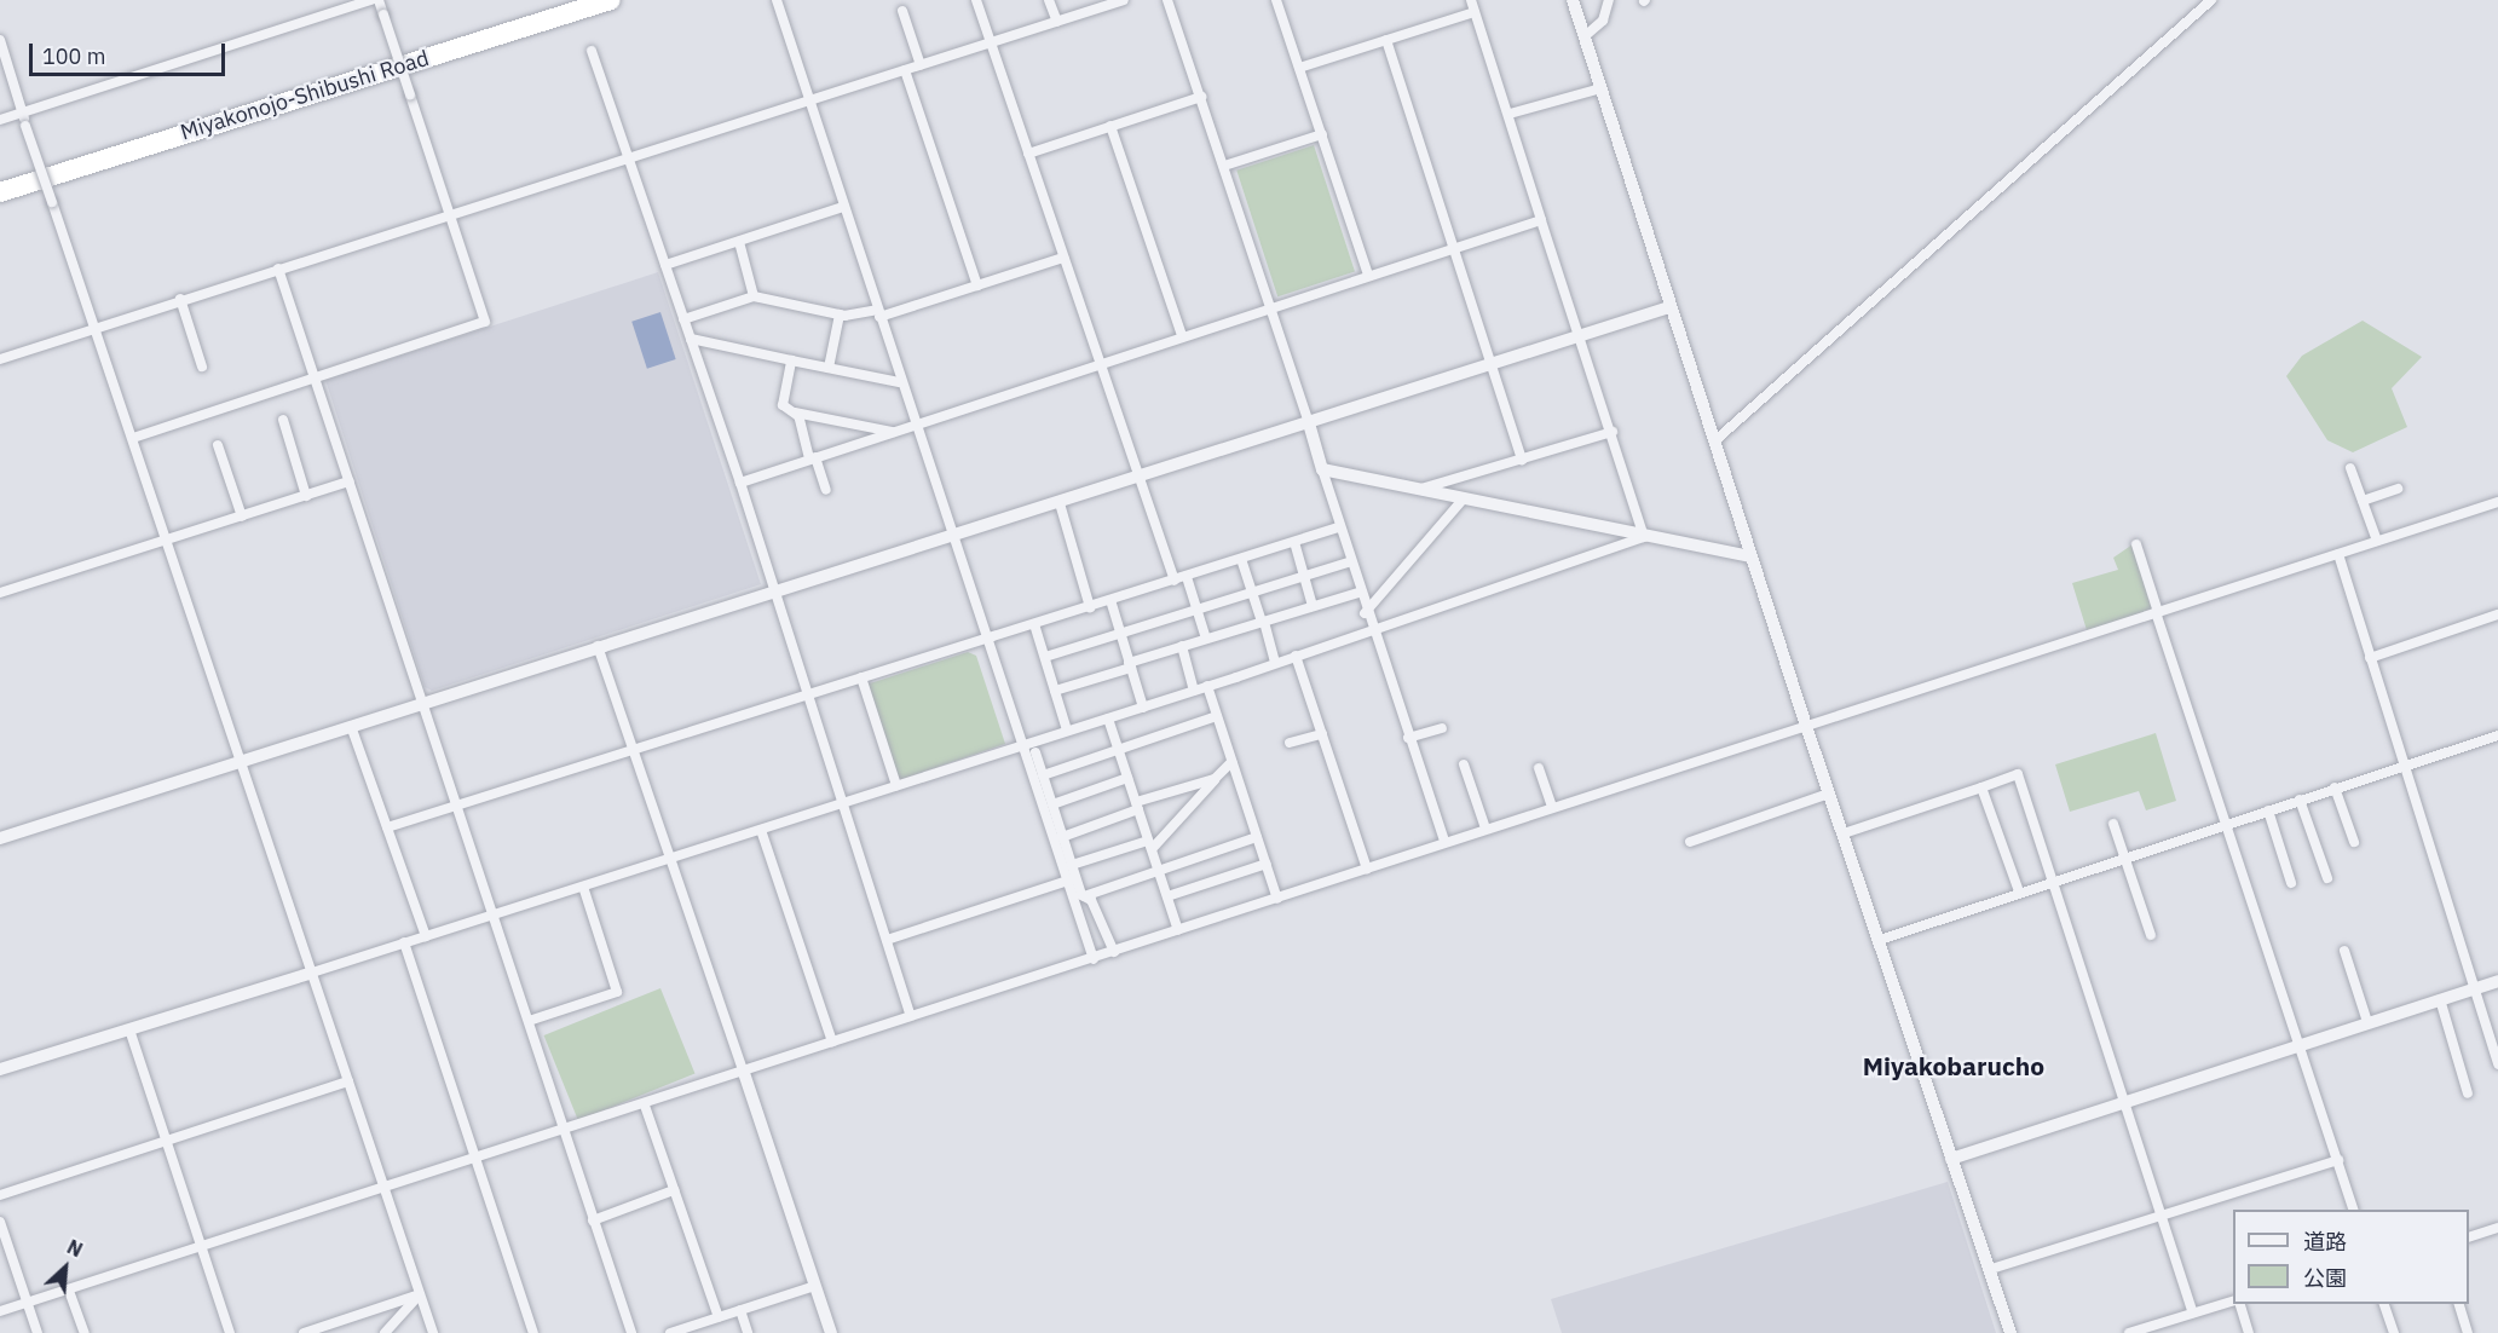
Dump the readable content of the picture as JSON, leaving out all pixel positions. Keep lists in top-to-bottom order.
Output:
{
  "streets": {
    "highway": ["Miyakonojo-Shibushi Road"]
  },
  "districts": ["Miyakobarucho"],
  "legend": ["道路", "公園"],
  "scale_bar": "100 m",
  "north": "top right"
}
